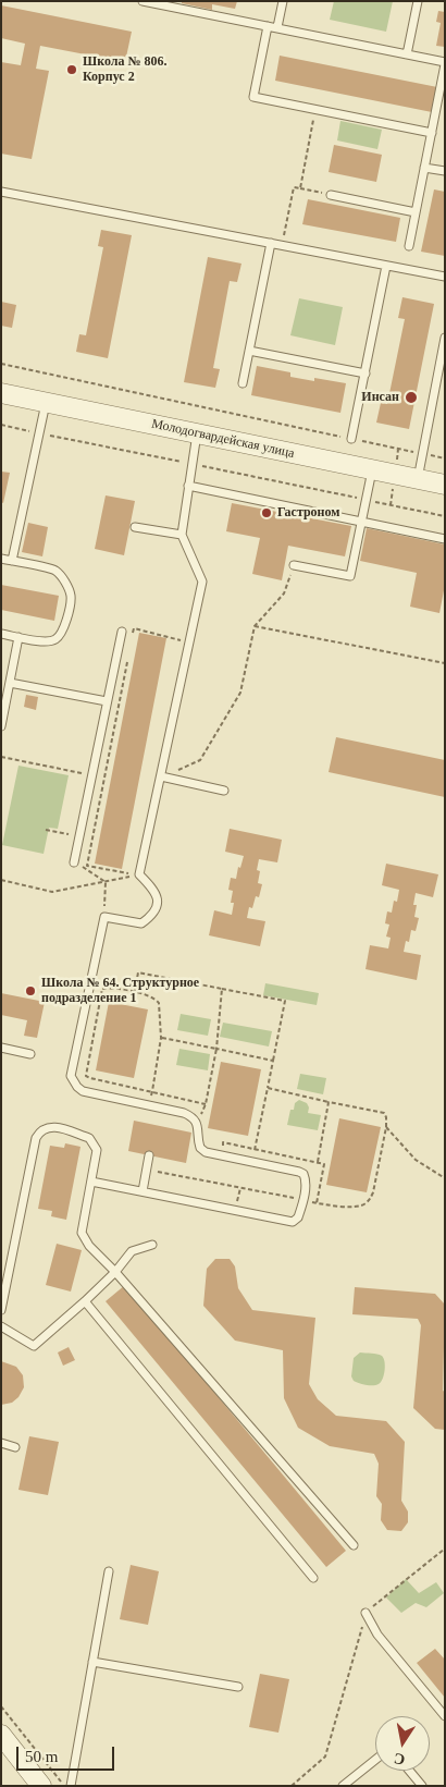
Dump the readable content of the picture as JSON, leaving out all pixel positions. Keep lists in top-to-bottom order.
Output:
{
  "streets": {
    "street": ["Молодогвардейская улица"]
  },
  "places": [
    "Школа № 806. Корпус 2",
    "Инсан",
    "Гастроном",
    "Школа № 64. Структурное подразделение 1"
  ],
  "scale_bar": "50 m",
  "north": "bottom"
}
